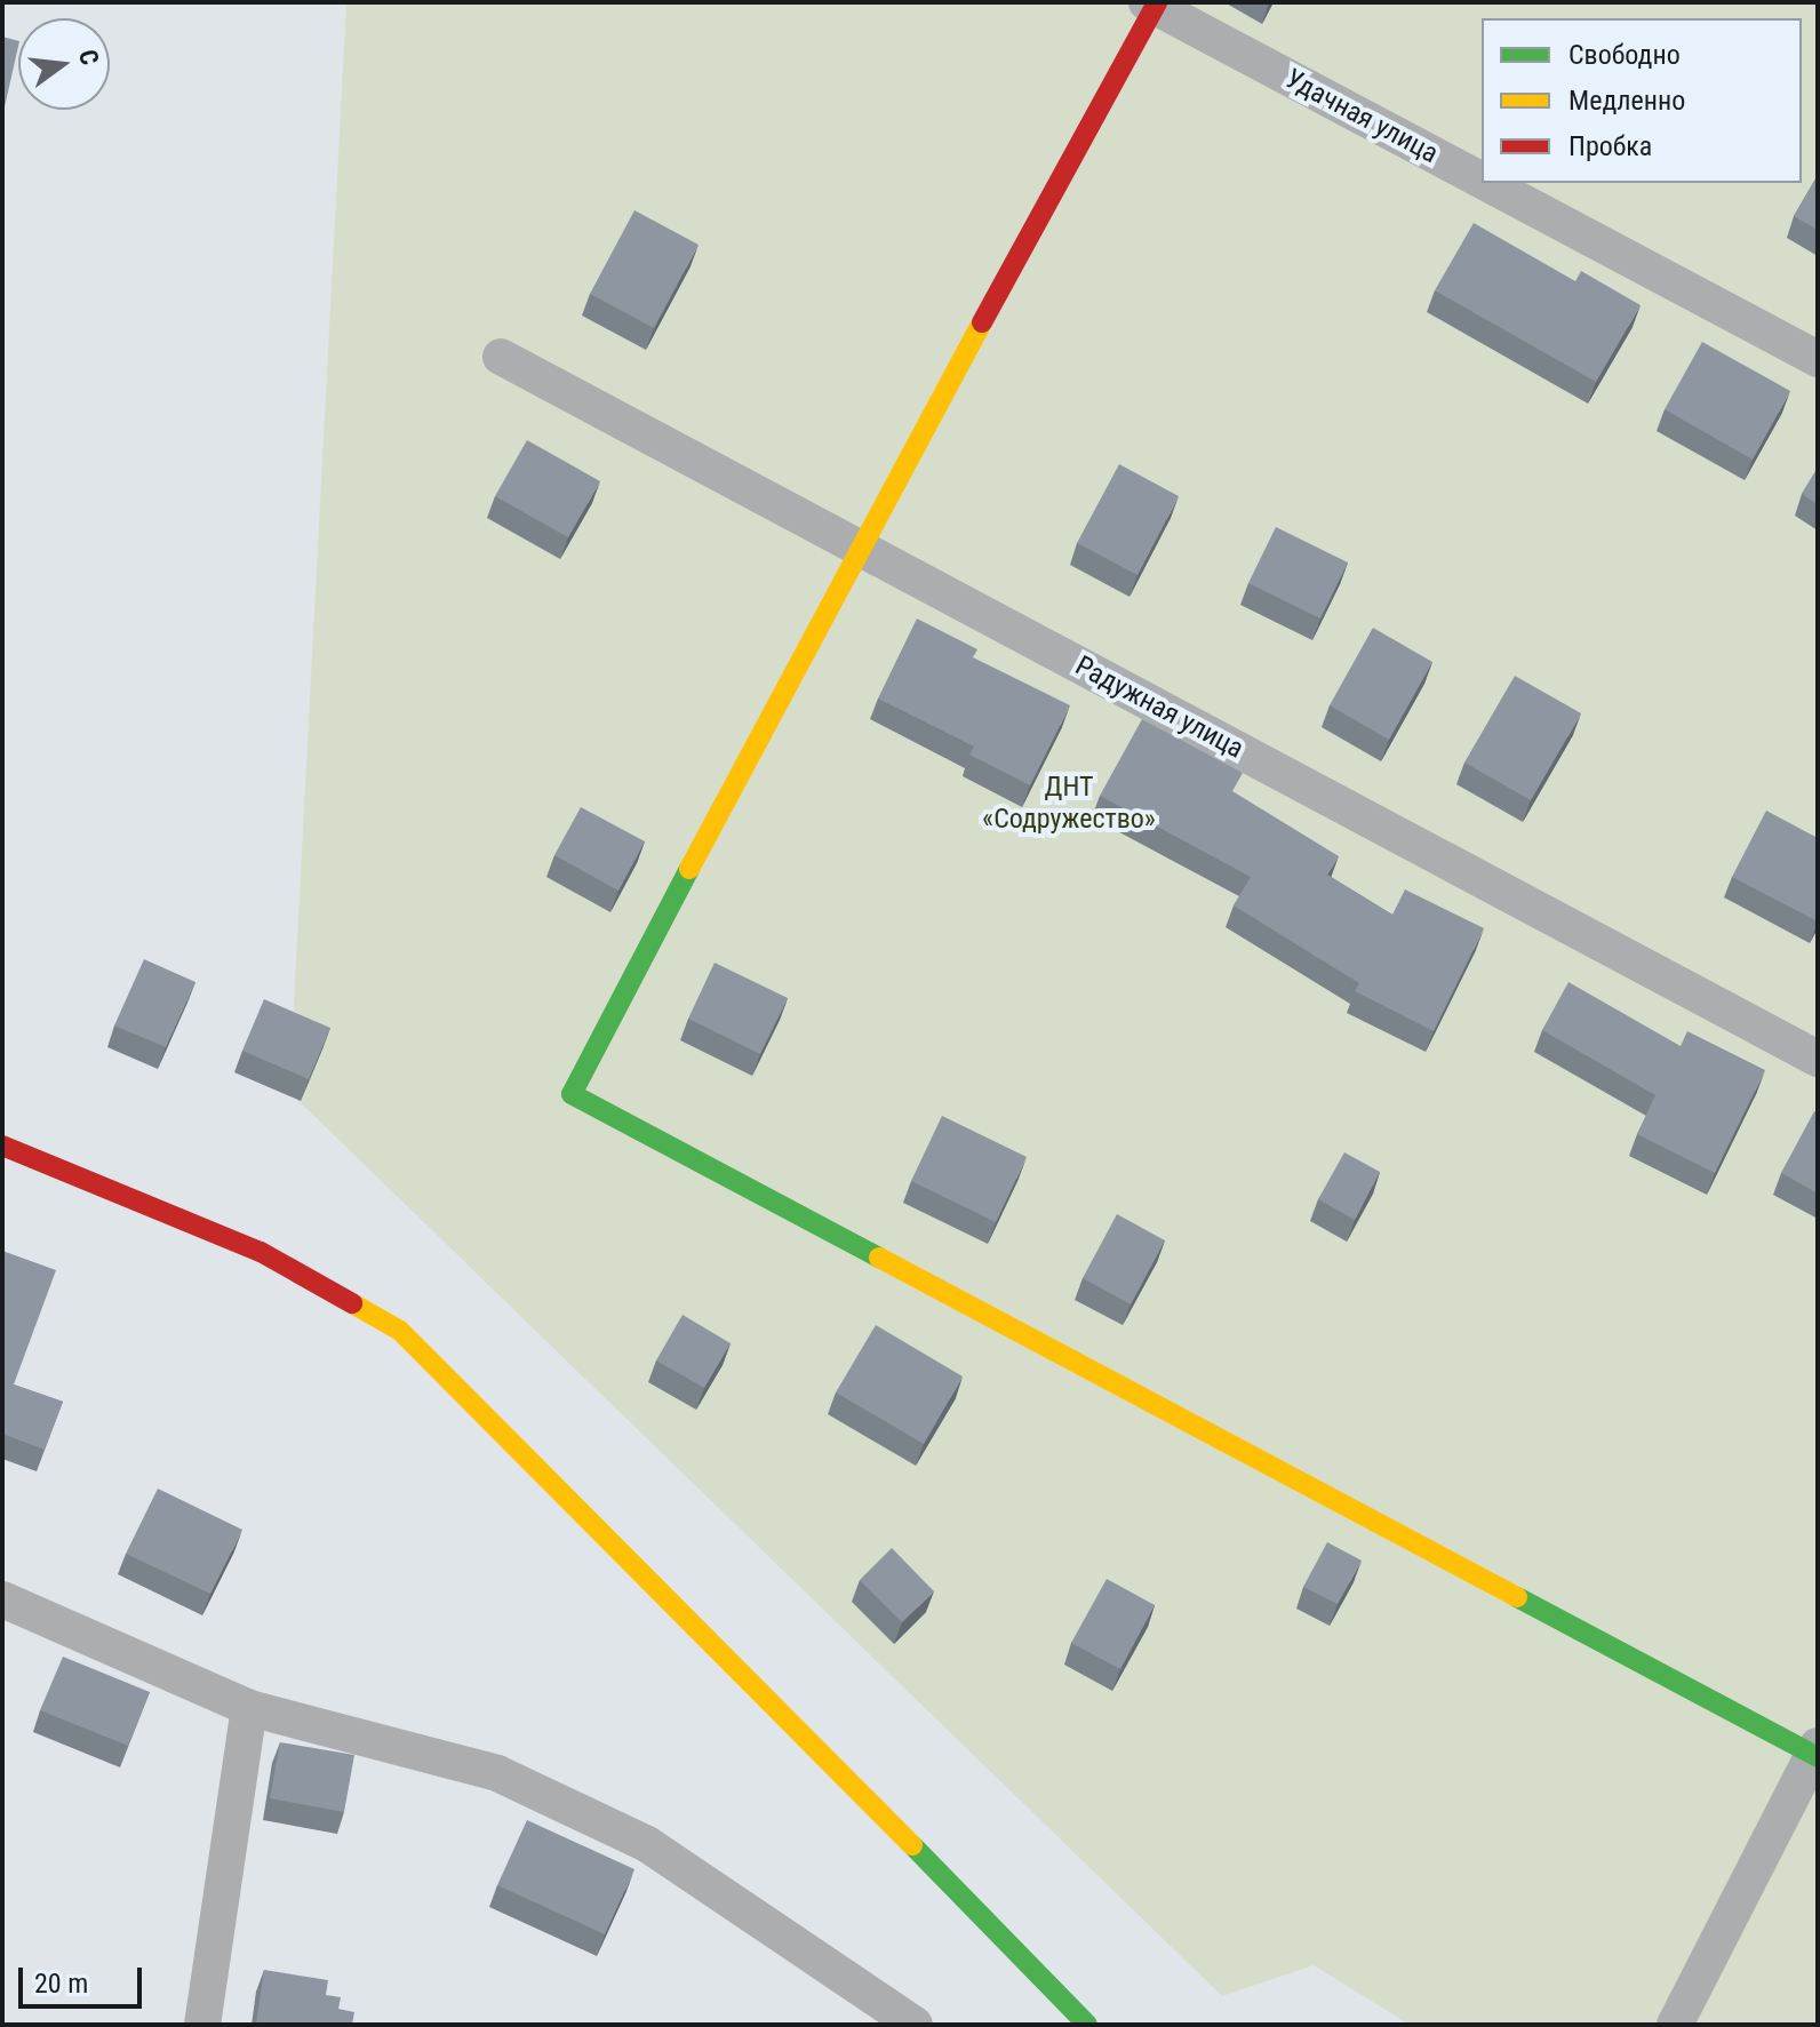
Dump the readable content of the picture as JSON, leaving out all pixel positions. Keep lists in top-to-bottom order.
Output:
{
  "streets": {
    "street": ["Удачная улица", "Радужная улица"]
  },
  "parks": ["ДНТ «Содружество»"],
  "legend": ["Свободно", "Медленно", "Пробка"],
  "scale_bar": "20 m",
  "north": "right"
}
